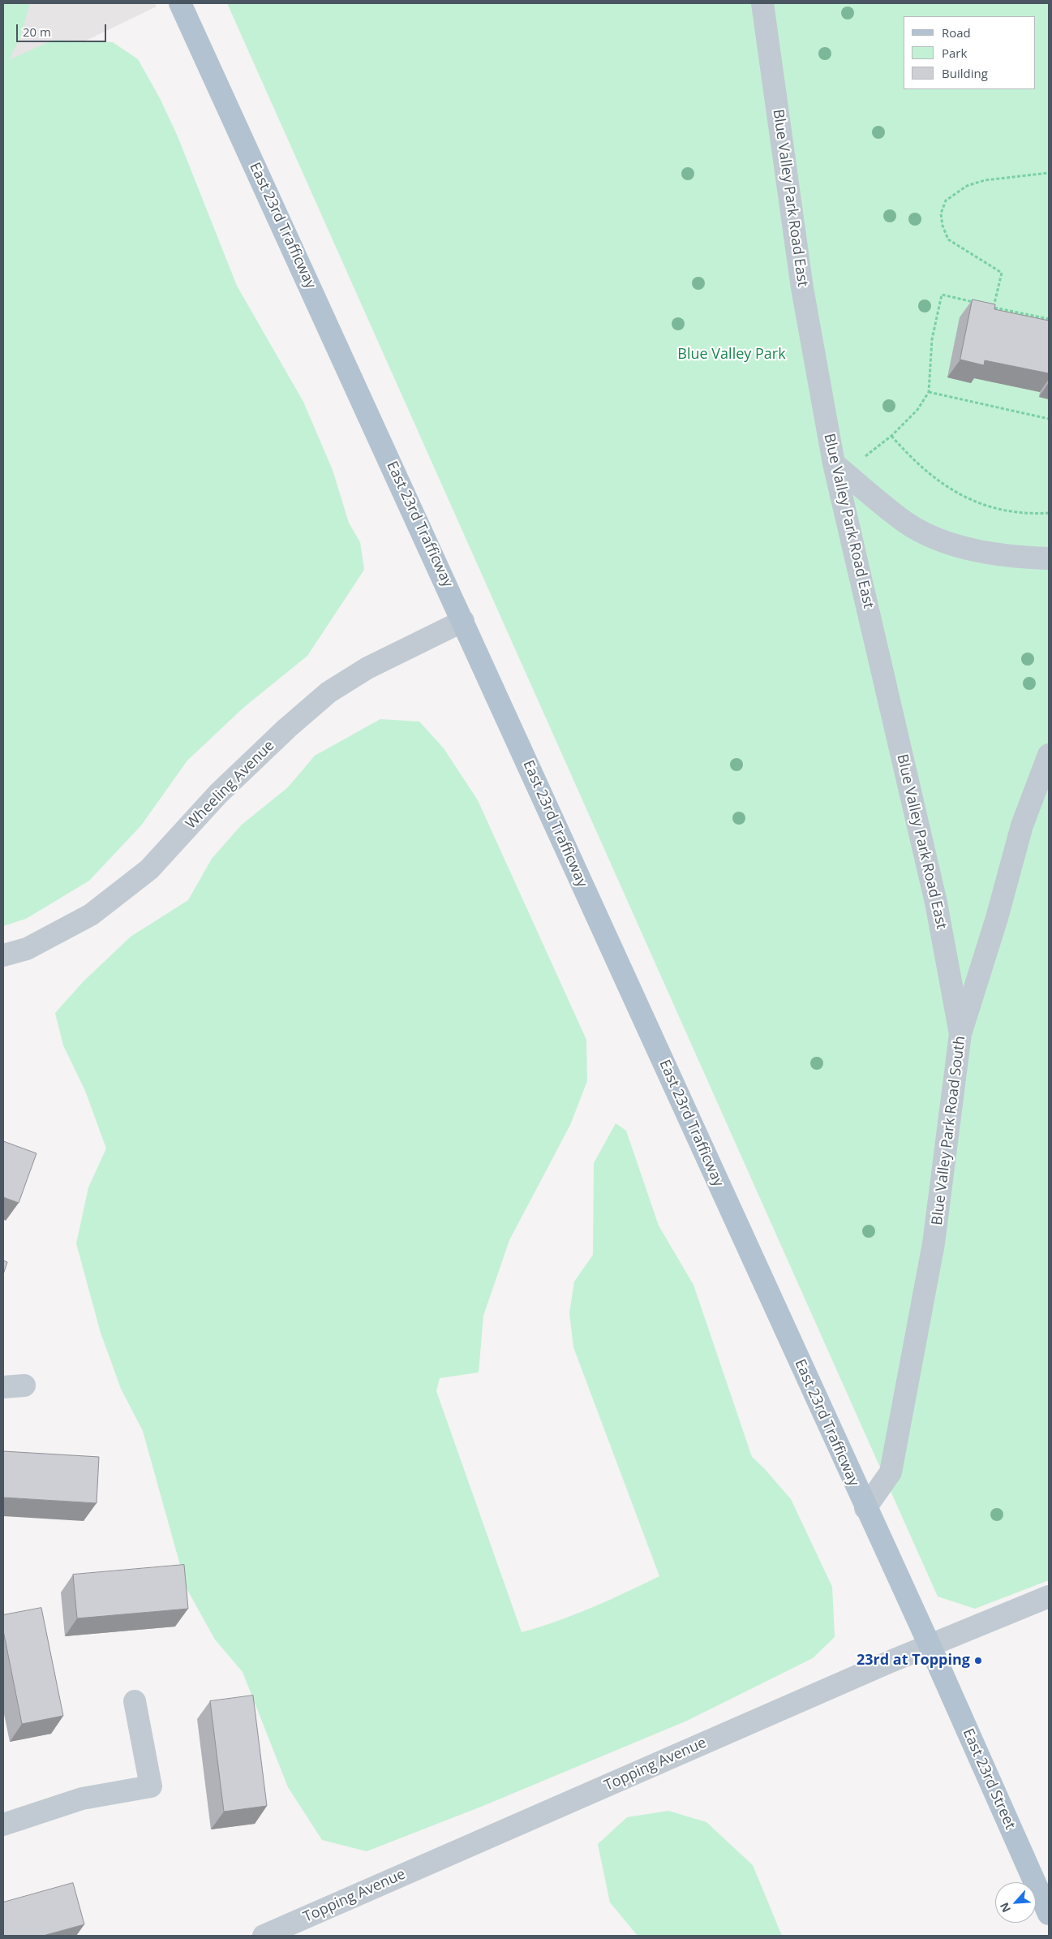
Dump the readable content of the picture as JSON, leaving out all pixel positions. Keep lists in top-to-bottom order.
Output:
{
  "streets": {
    "main road": ["East 23rd Trafficway", "East 23rd Street"],
    "street": [
      "Blue Valley Park Road East",
      "Wheeling Avenue",
      "Blue Valley Park Road South",
      "Topping Avenue"
    ]
  },
  "crossings": [
    ["Blue Valley Park Road East", "Blue Valley Park Road South"],
    ["East 23rd Trafficway", "Wheeling Avenue"],
    ["East 23rd Trafficway", "Blue Valley Park Road South"],
    ["East 23rd Trafficway", "Topping Avenue"],
    ["East 23rd Trafficway", "East 23rd Street"],
    ["Topping Avenue", "East 23rd Street"]
  ],
  "parks": ["Blue Valley Park"],
  "places": ["23rd at Topping"],
  "legend": ["Road", "Park", "Building"],
  "scale_bar": "20 m",
  "north": "bottom left"
}
